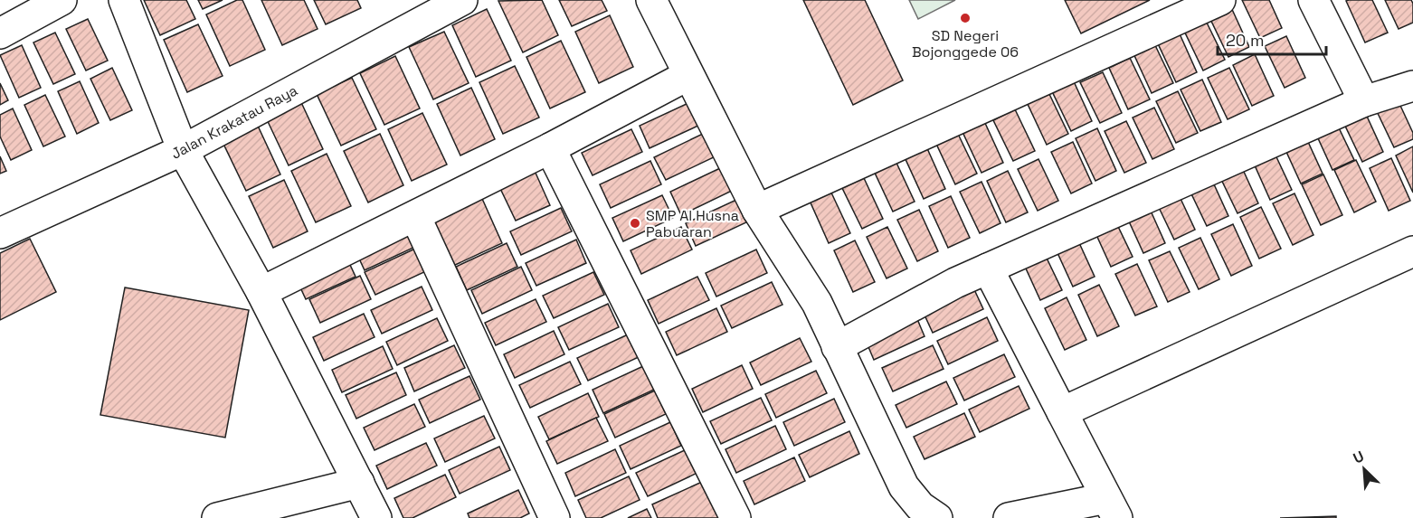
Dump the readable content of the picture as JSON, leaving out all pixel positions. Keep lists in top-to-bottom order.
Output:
{
  "streets": {
    "street": ["Jalan Krakatau Raya"]
  },
  "places": ["SD Negeri Bojonggede 06", "SMP Al Husna Pabuaran"],
  "scale_bar": "20 m",
  "north": "top left"
}
